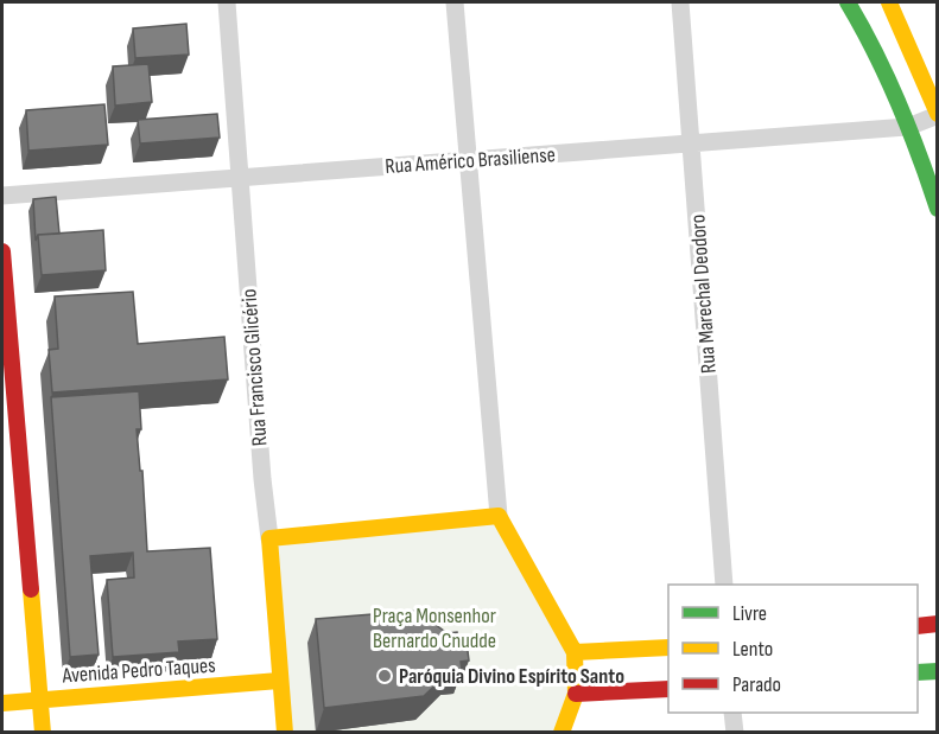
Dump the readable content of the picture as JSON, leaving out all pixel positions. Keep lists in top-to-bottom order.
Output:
{
  "streets": {
    "main road": ["Rua Francisco Glicério", "Avenida Pedro Taques"],
    "street": ["Rua Américo Brasiliense", "Rua Marechal Deodoro"]
  },
  "crossings": [
    ["Rua Américo Brasiliense", "Rua Marechal Deodoro"],
    ["Rua Américo Brasiliense", "Rua Francisco Glicério"],
    ["Rua Francisco Glicério", "Avenida Pedro Taques"]
  ],
  "parks": ["Praça Monsenhor Bernardo Cnudde"],
  "places": ["Paróquia Divino Espírito Santo"],
  "legend": ["Livre", "Lento", "Parado"]
}
